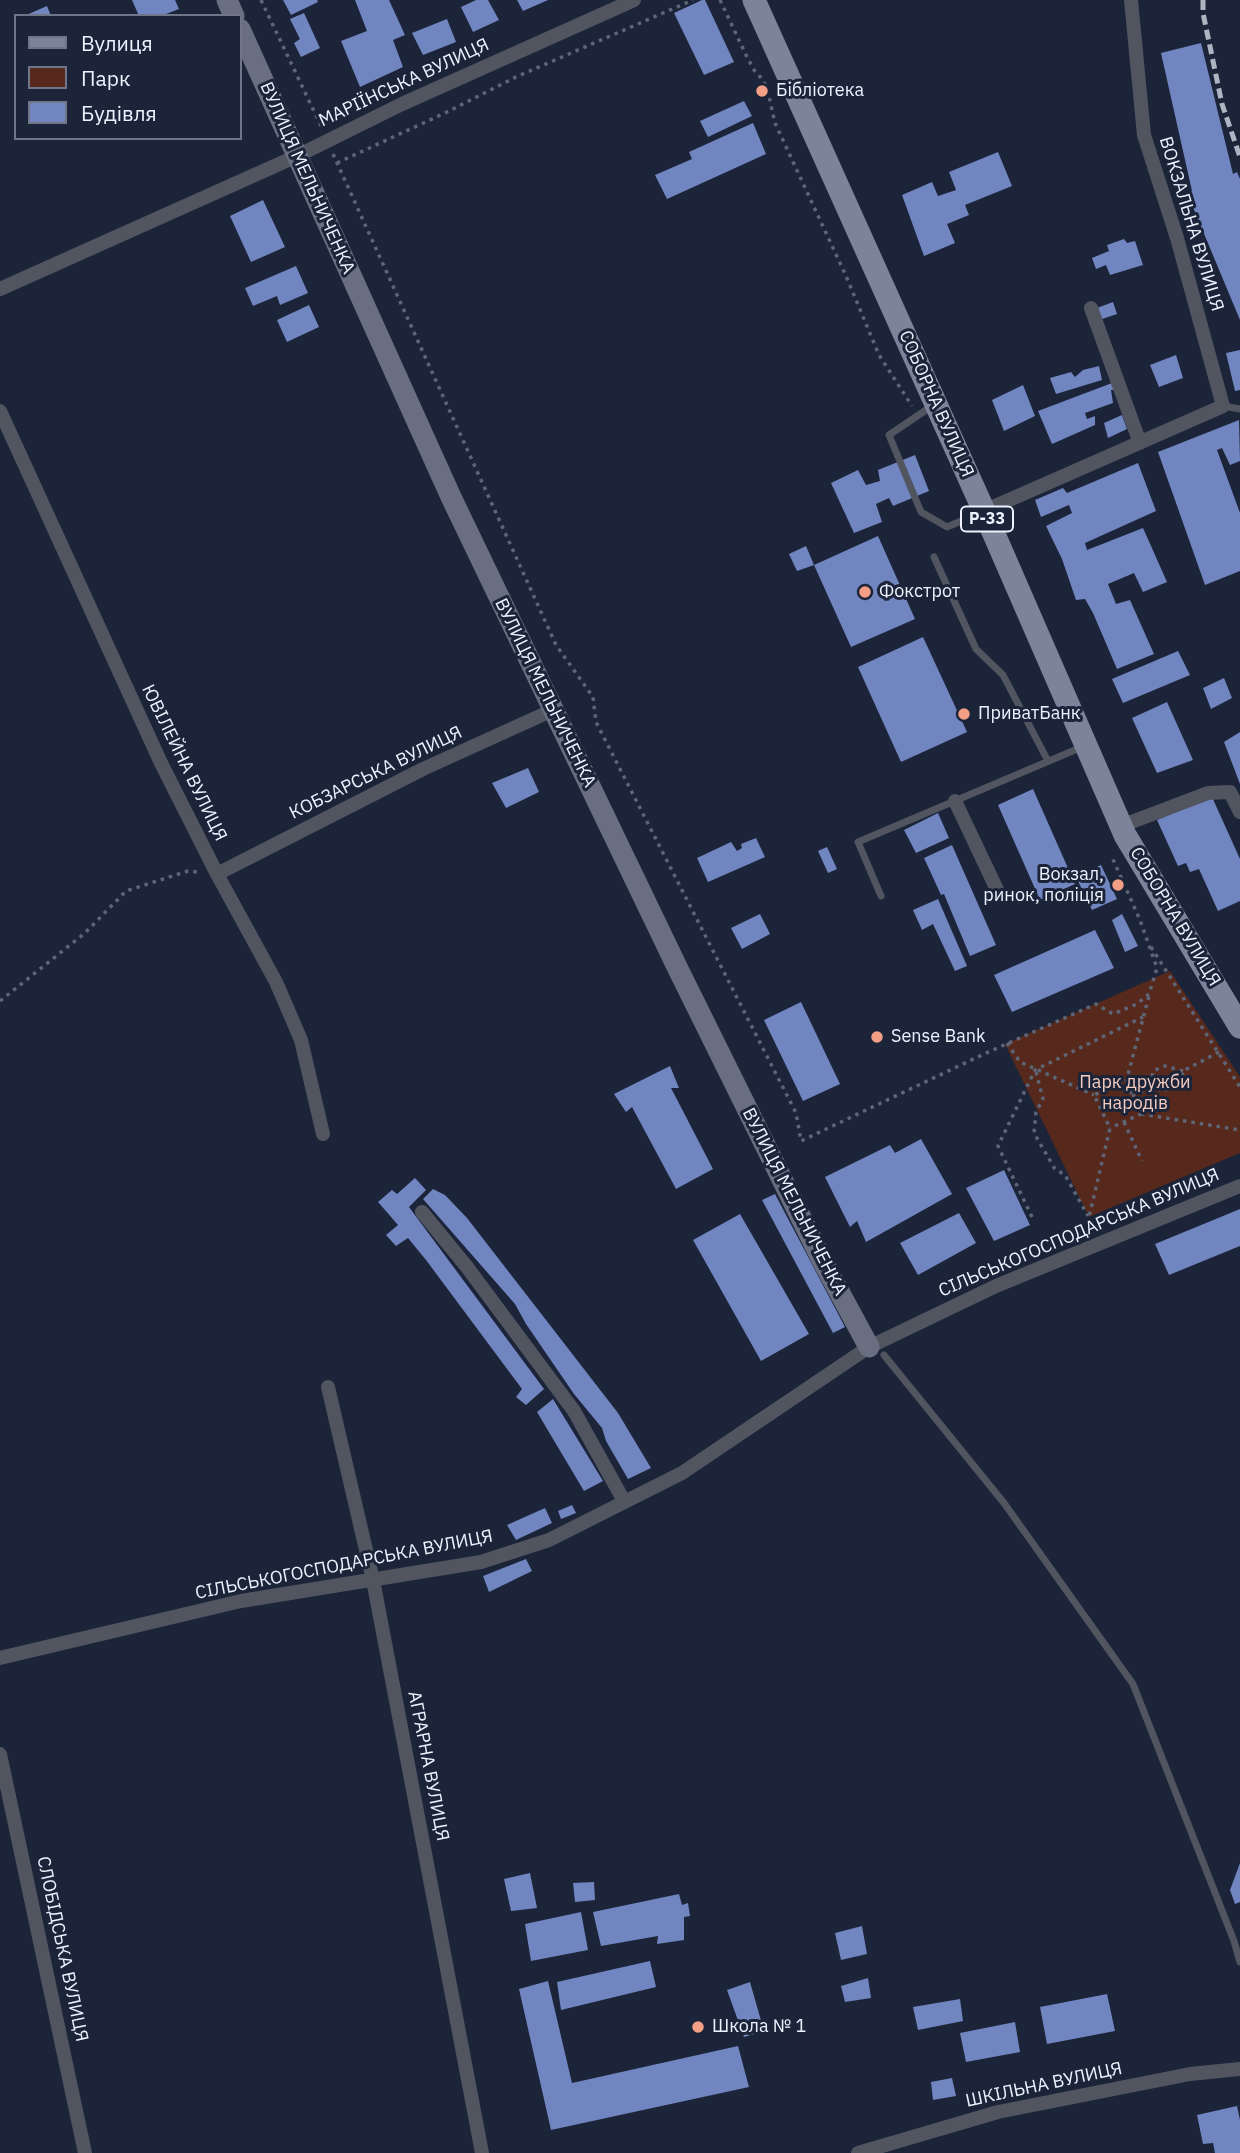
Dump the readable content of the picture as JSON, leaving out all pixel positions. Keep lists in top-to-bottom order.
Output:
{
  "streets": {
    "main road": ["СОБОРНА ВУЛИЦЯ", "Р-33"],
    "street": [
      "МАРІЇНСЬКА ВУЛИЦЯ",
      "ВУЛИЦЯ МЕЛЬНИЧЕНКА",
      "ВОКЗАЛЬНА ВУЛИЦЯ",
      "ЮВІЛЕЙНА ВУЛИЦЯ",
      "КОБЗАРСЬКА ВУЛИЦЯ",
      "СІЛЬСЬКОГОСПОДАРСЬКА ВУЛИЦЯ",
      "АГРАРНА ВУЛИЦЯ",
      "СЛОБІДСЬКА ВУЛИЦЯ",
      "ШКІЛЬНА ВУЛИЦЯ"
    ]
  },
  "crossings": [
    ["МАРІЇНСЬКА ВУЛИЦЯ", "ВУЛИЦЯ МЕЛЬНИЧЕНКА"],
    ["ВУЛИЦЯ МЕЛЬНИЧЕНКА", "КОБЗАРСЬКА ВУЛИЦЯ"],
    ["ВУЛИЦЯ МЕЛЬНИЧЕНКА", "СІЛЬСЬКОГОСПОДАРСЬКА ВУЛИЦЯ"],
    ["ЮВІЛЕЙНА ВУЛИЦЯ", "КОБЗАРСЬКА ВУЛИЦЯ"],
    ["СІЛЬСЬКОГОСПОДАРСЬКА ВУЛИЦЯ", "АГРАРНА ВУЛИЦЯ"]
  ],
  "parks": ["Парк дружби народів"],
  "places": [
    "Бібліотека",
    "Фокстрот",
    "ПриватБанк",
    "Вокзал, ринок, поліція",
    "Sense Bank",
    "Школа № 1"
  ],
  "legend": ["Вулиця", "Парк", "Будівля"]
}
